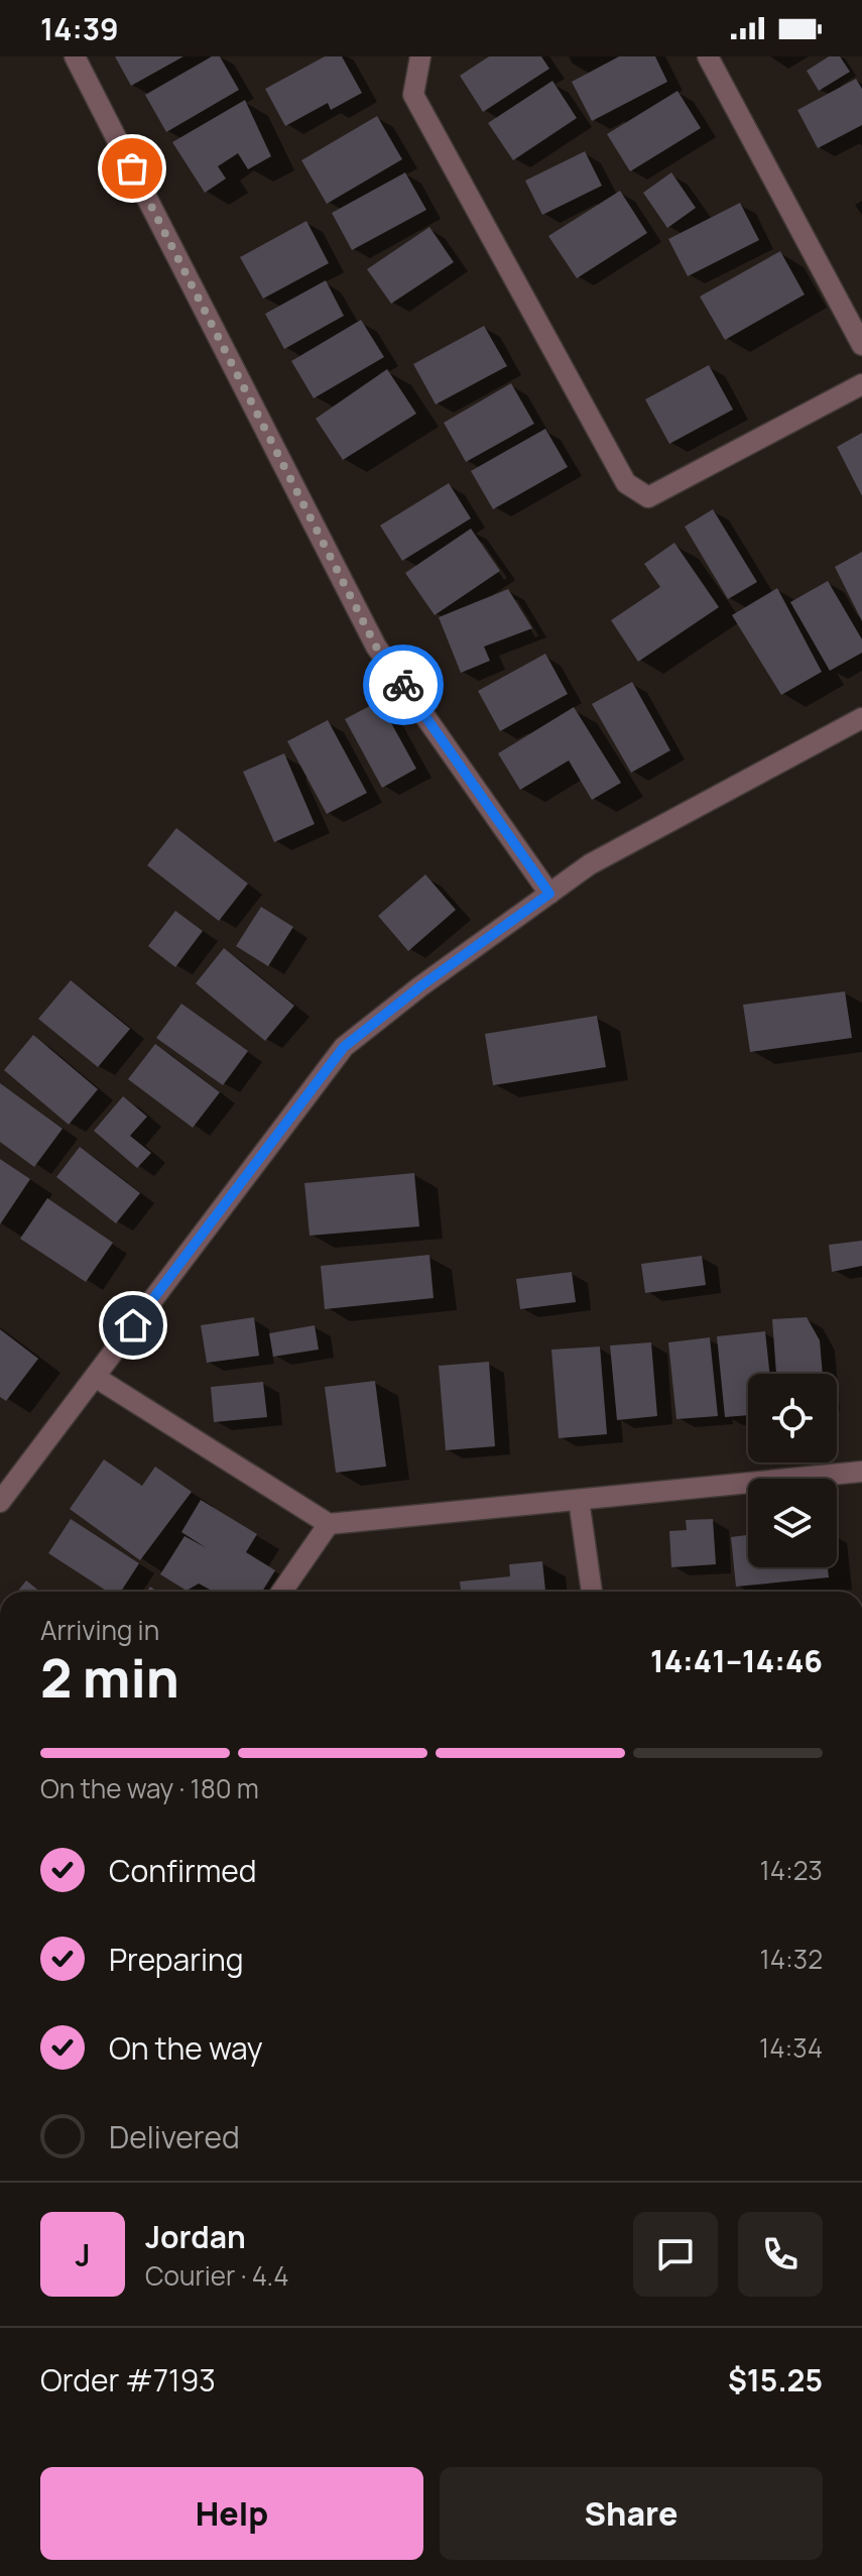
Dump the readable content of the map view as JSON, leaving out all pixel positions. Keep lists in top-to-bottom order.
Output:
{
  "page": {
    "status": "14:39",
    "heading": ["2 min", "Arriving in", "14:41–14:46"],
    "panel": [
      "Jordan",
      "Courier · 4.4",
      "Order #7193",
      "$15.25"
    ],
    "bar": "On the way · 180 m",
    "list": [
      ["Confirmed", "14:23"],
      ["Preparing", "14:32"],
      ["On the way", "14:34"],
      "Delivered"
    ],
    "round": "J",
    "buttons": ["Help", "Share"]
  }
}
